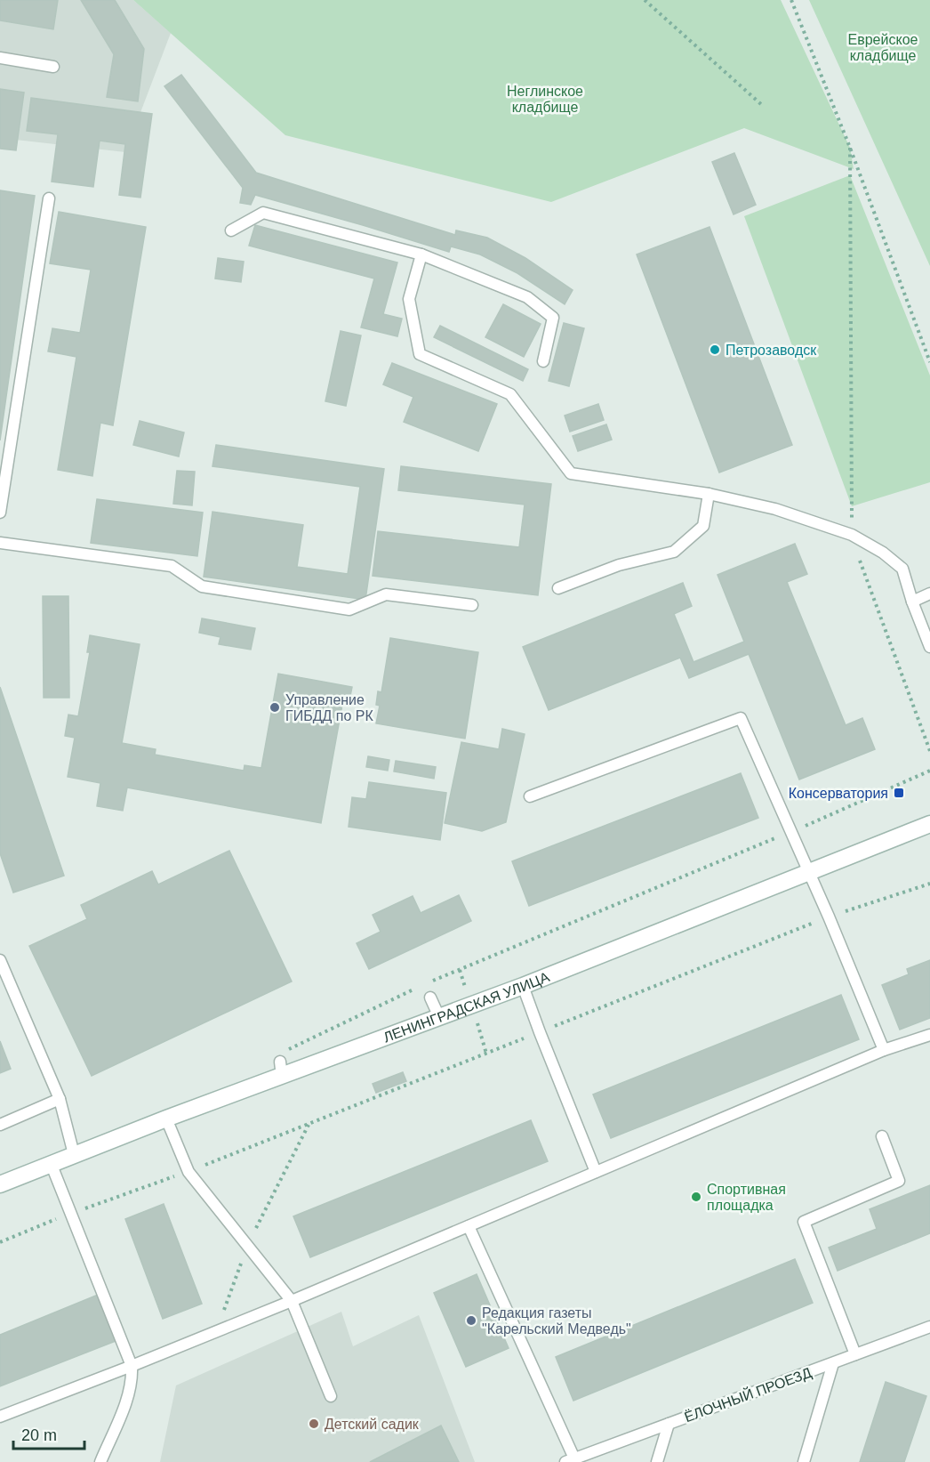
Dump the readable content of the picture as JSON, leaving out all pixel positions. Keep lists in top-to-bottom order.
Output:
{
  "streets": {
    "main road": ["ЛЕНИНГРАДСКАЯ УЛИЦА"],
    "lane": ["ЁЛОЧНЫЙ ПРОЕЗД"]
  },
  "parks": ["Еврейское кладбище", "Неглинское кладбище"],
  "places": {
    "other": [
      "Петрозаводск",
      "Управление ГИБДД по РК",
      "Спортивная площадка",
      "Редакция газеты \"Карельский Медведь\"",
      "Детский садик"
    ],
    "transit": ["Консерватория"]
  },
  "scale_bar": "20 m"
}
